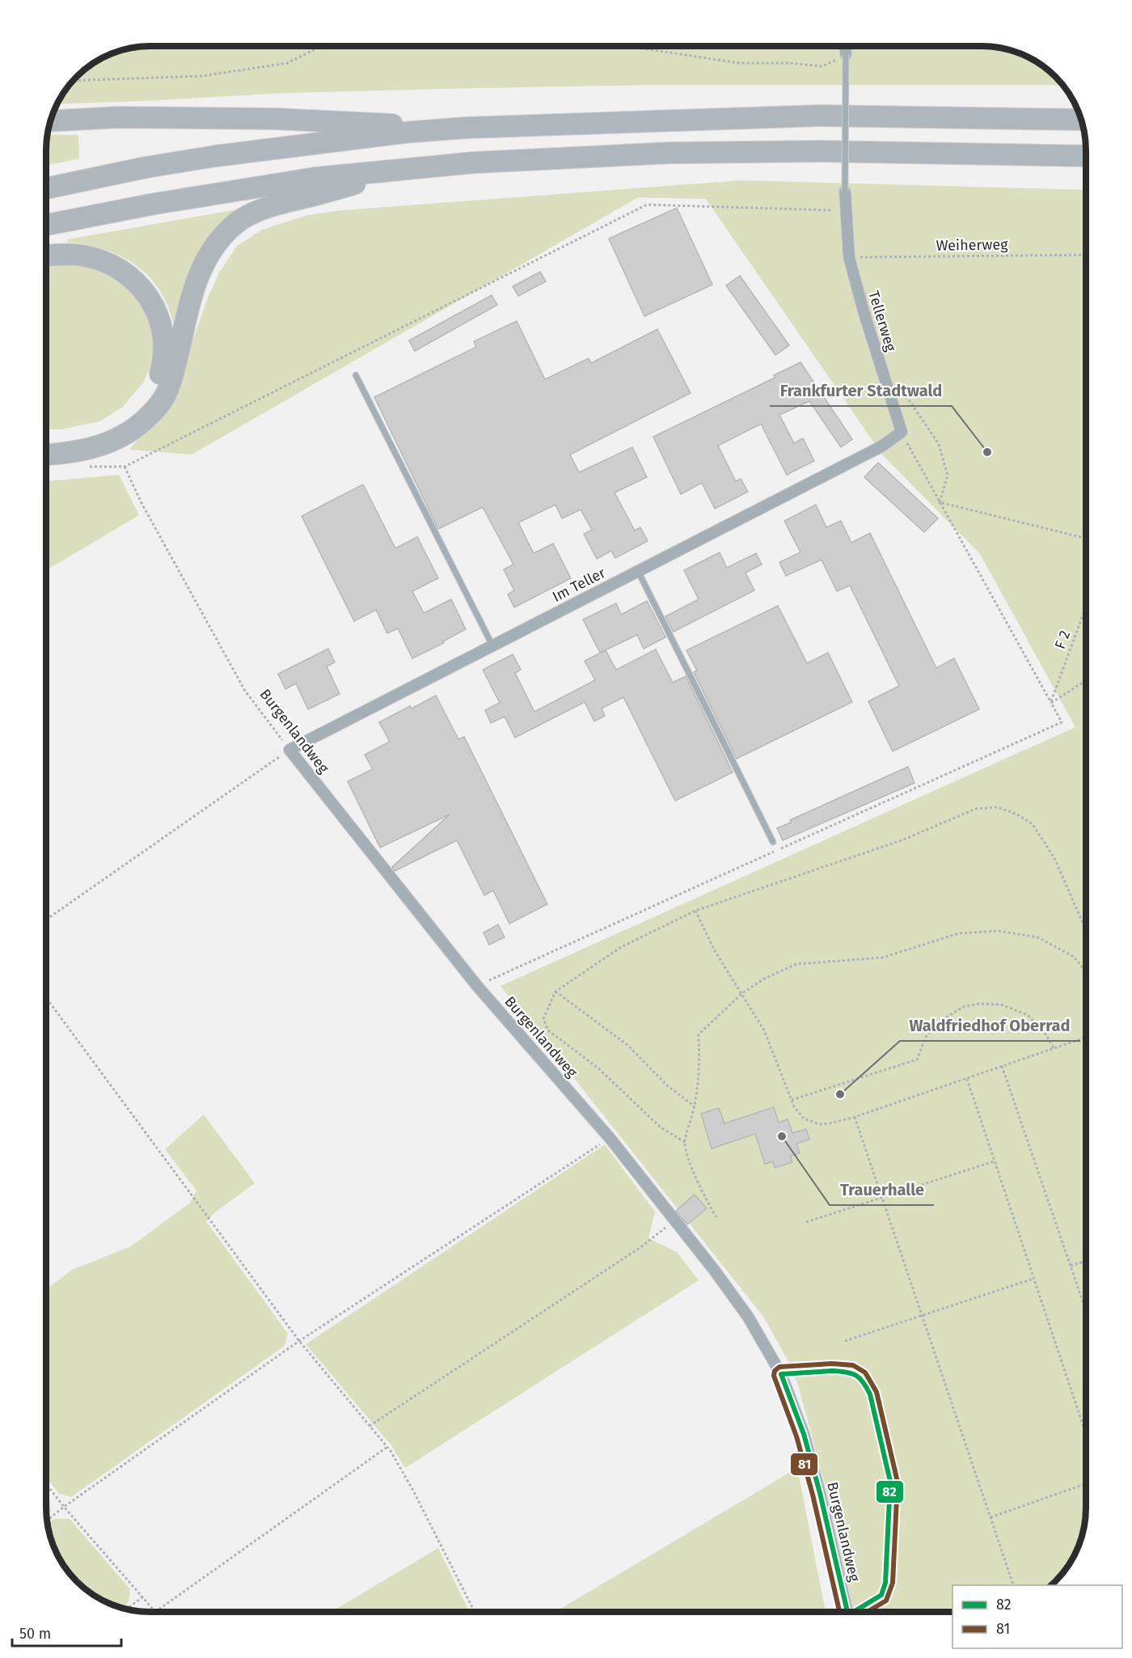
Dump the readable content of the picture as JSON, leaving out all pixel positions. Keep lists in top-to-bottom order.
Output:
{
  "streets": {
    "street": ["Tellerweg", "Im Teller", "Burgenlandweg"],
    "path": ["Weiherweg", "F 2"]
  },
  "crossings": [
    ["Weiherweg", "Tellerweg"],
    ["Tellerweg", "Im Teller"],
    ["Tellerweg", "Burgenlandweg"],
    ["Im Teller", "Burgenlandweg"]
  ],
  "places": ["Frankfurter Stadtwald", "Waldfriedhof Oberrad", "Trauerhalle"],
  "lines": ["transit line 81", "transit line 82"],
  "legend": ["82", "81"],
  "scale_bar": "50 m"
}
